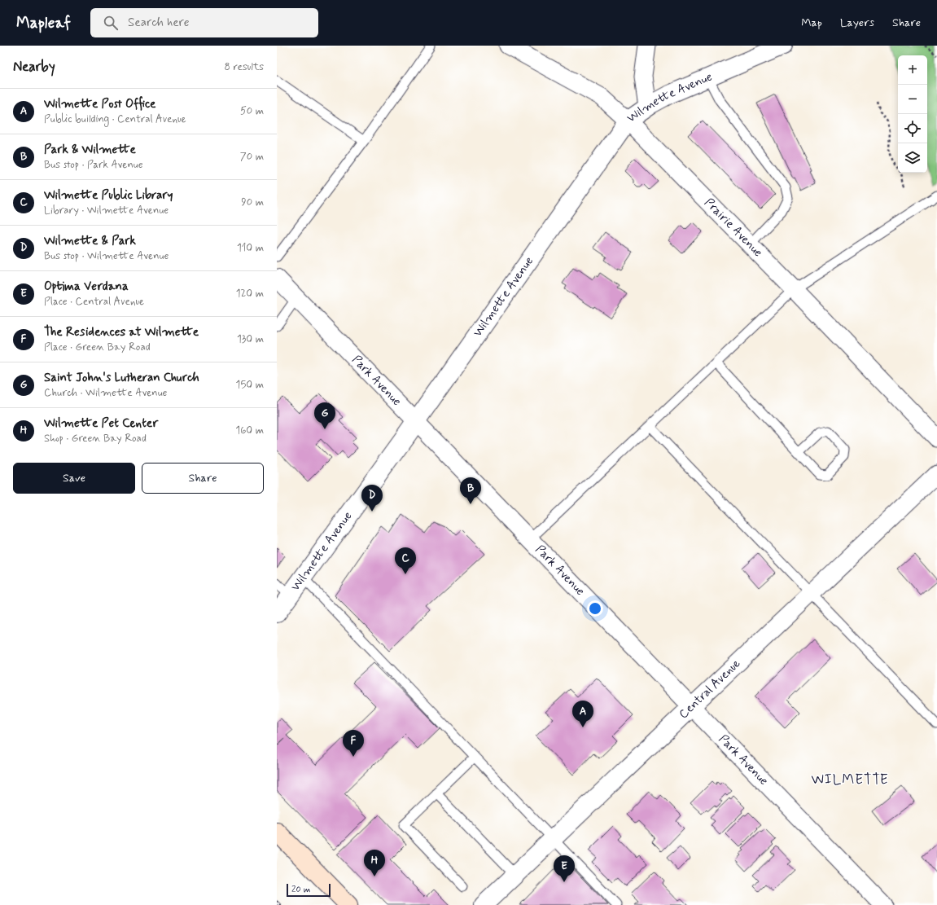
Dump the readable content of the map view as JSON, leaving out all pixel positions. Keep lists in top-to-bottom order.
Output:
{
  "streets": {
    "street": [
      "Wilmette Avenue",
      "Prairie Avenue",
      "Park Avenue",
      "Central Avenue"
    ]
  },
  "crossings": [
    ["Wilmette Avenue", "Prairie Avenue"],
    ["Wilmette Avenue", "Park Avenue"],
    ["Park Avenue", "Central Avenue"]
  ],
  "districts": ["WILMETTE"],
  "scale_bar": "20 m",
  "page": {
    "header": "Mapleaf",
    "search": "Search here",
    "nav": ["Map", "Layers", "Share"],
    "heading": ["Nearby", "8 results"],
    "map_buttons": ["+", "−"],
    "list": [
      {
        "mark": "A",
        "name": "Wilmette Post Office",
        "note": "Public building · Central Avenue",
        "value": "50 m"
      },
      {
        "mark": "B",
        "name": "Park & Wilmette",
        "note": "Bus stop · Park Avenue",
        "value": "70 m"
      },
      {
        "mark": "C",
        "name": "Wilmette Public Library",
        "note": "Library · Wilmette Avenue",
        "value": "90 m"
      },
      {
        "mark": "D",
        "name": "Wilmette & Park",
        "note": "Bus stop · Wilmette Avenue",
        "value": "110 m"
      },
      {
        "mark": "E",
        "name": "Optima Verdana",
        "note": "Place · Central Avenue",
        "value": "120 m"
      },
      {
        "mark": "F",
        "name": "The Residences at Wilmette",
        "note": "Place · Green Bay Road",
        "value": "130 m"
      },
      {
        "mark": "G",
        "name": "Saint John's Lutheran Church",
        "note": "Church · Wilmette Avenue",
        "value": "150 m"
      },
      {
        "mark": "H",
        "name": "Wilmette Pet Center",
        "note": "Shop · Green Bay Road",
        "value": "160 m"
      }
    ],
    "pins": [
      "G",
      "B",
      "D",
      "C",
      "A",
      "F",
      "H",
      "E"
    ],
    "buttons": ["Save", "Share"],
    "scale": "20 m"
  }
}
